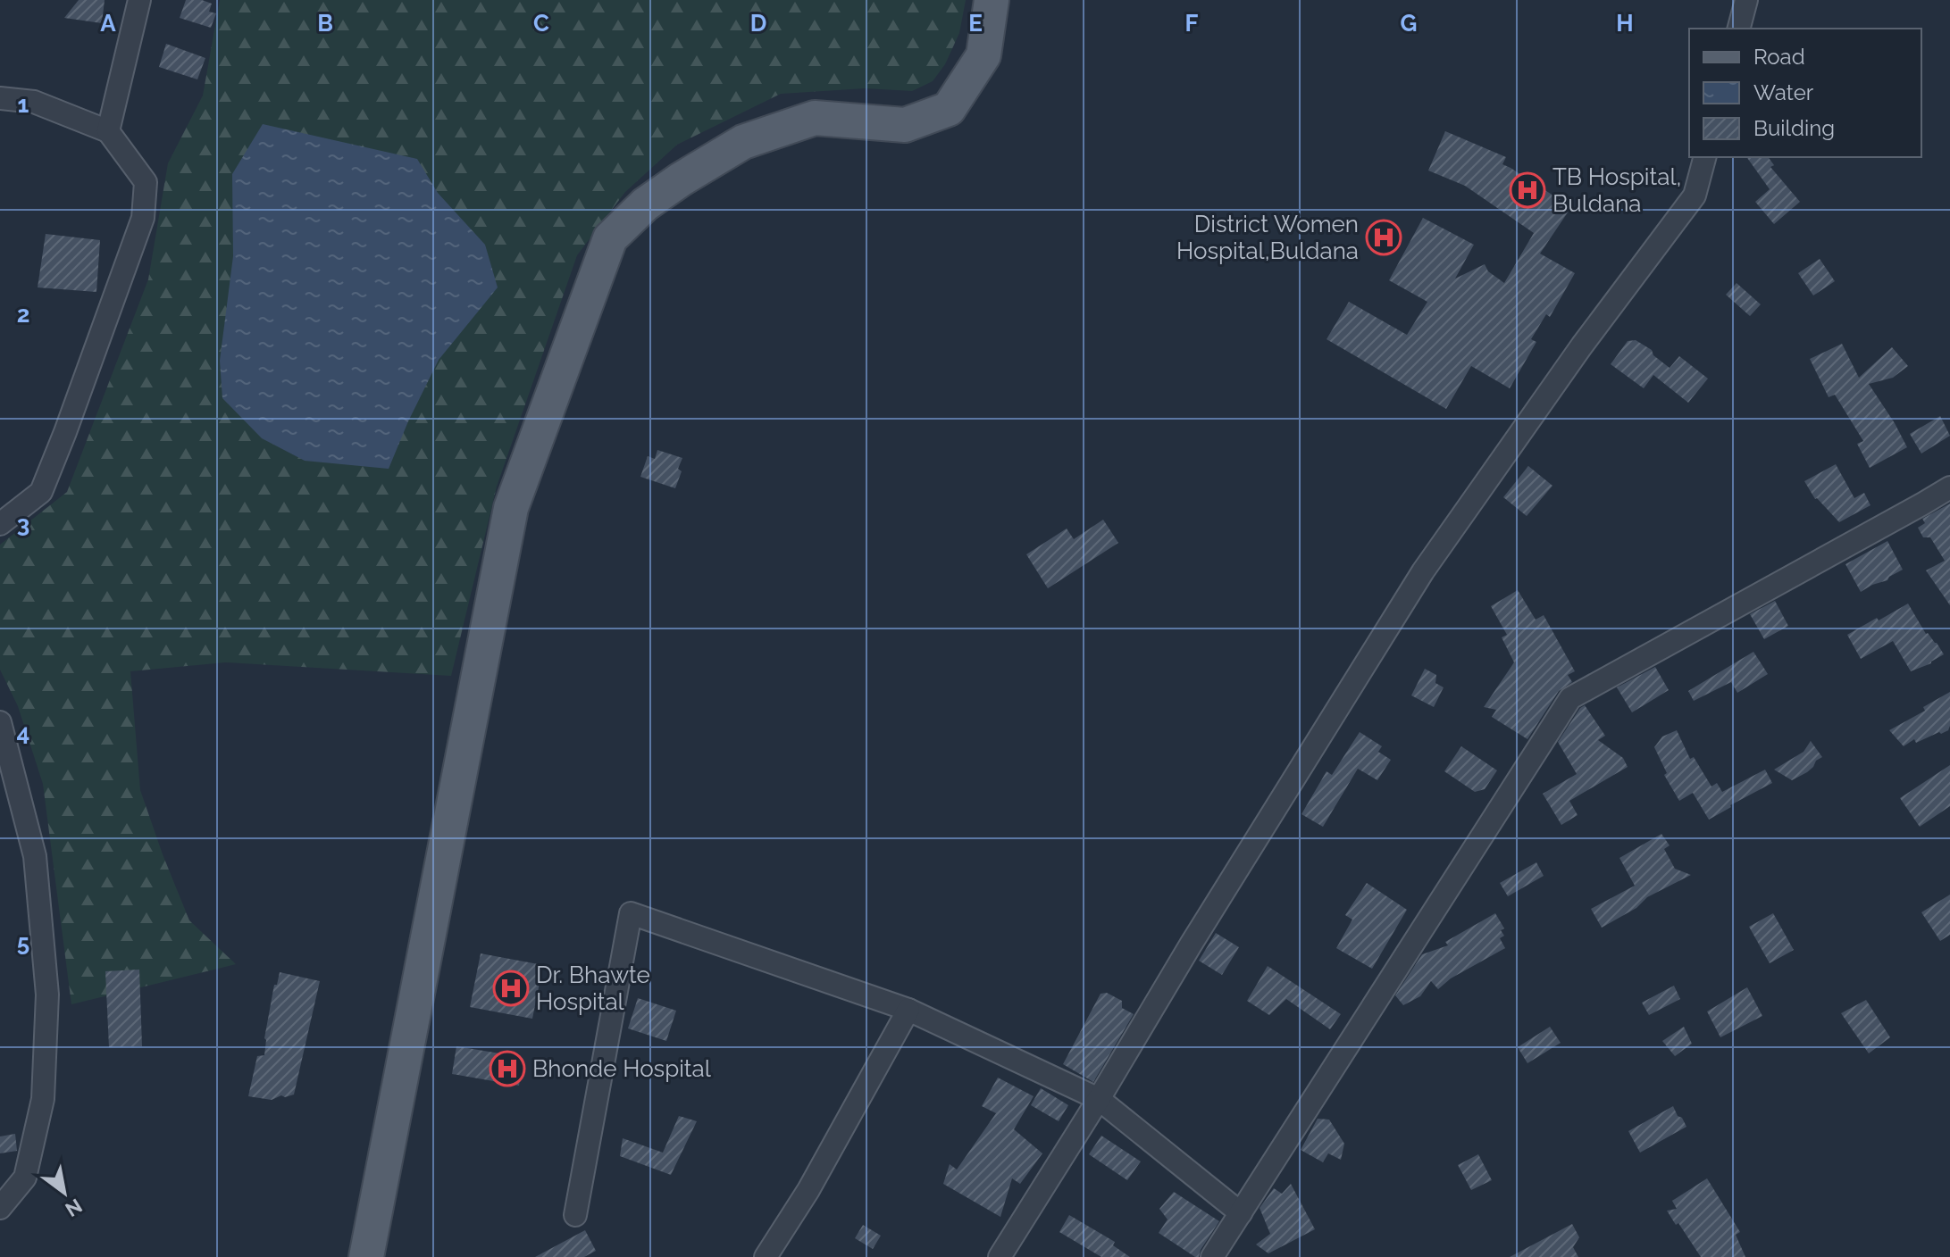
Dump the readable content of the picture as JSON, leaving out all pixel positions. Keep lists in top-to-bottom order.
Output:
{
  "places": {
    "hospital": [
      "TB Hospital, Buldana",
      "District Women Hospital,Buldana",
      "Dr. Bhawte Hospital",
      "Bhonde Hospital"
    ]
  },
  "legend": ["Road", "Water", "Building"],
  "north": "bottom right",
  "grid": {
    "columns": [
      "A",
      "B",
      "C",
      "D",
      "E",
      "F",
      "G",
      "H"
    ],
    "rows": [
      "1",
      "2",
      "3",
      "4",
      "5"
    ]
  }
}
